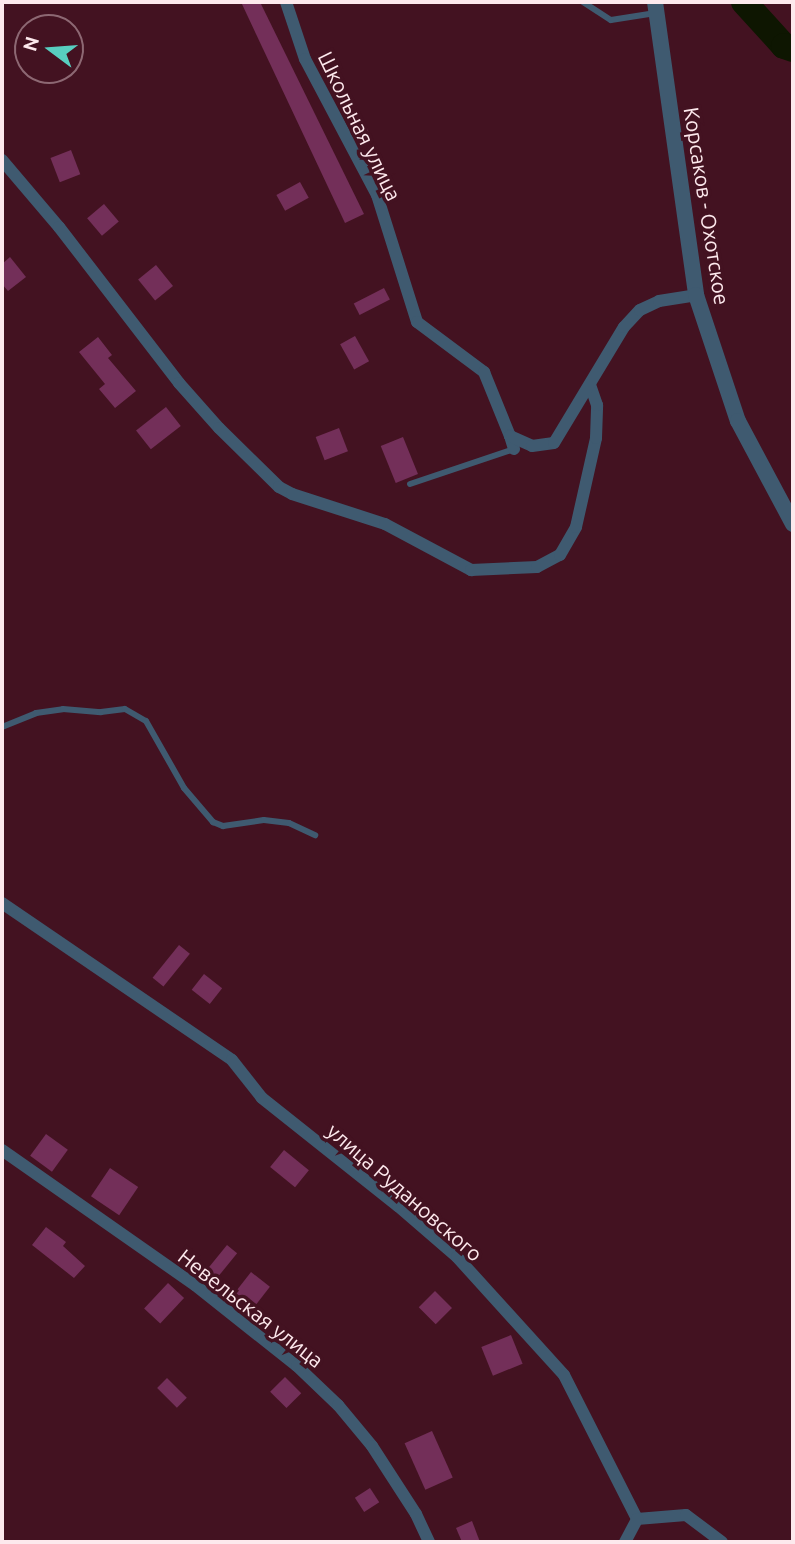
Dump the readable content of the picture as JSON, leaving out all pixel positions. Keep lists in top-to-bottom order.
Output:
{
  "streets": {
    "street": [
      "Школьная улица",
      "Корсаков - Охотское",
      "улица Рудановского",
      "Невельская улица"
    ]
  },
  "north": "left"
}
